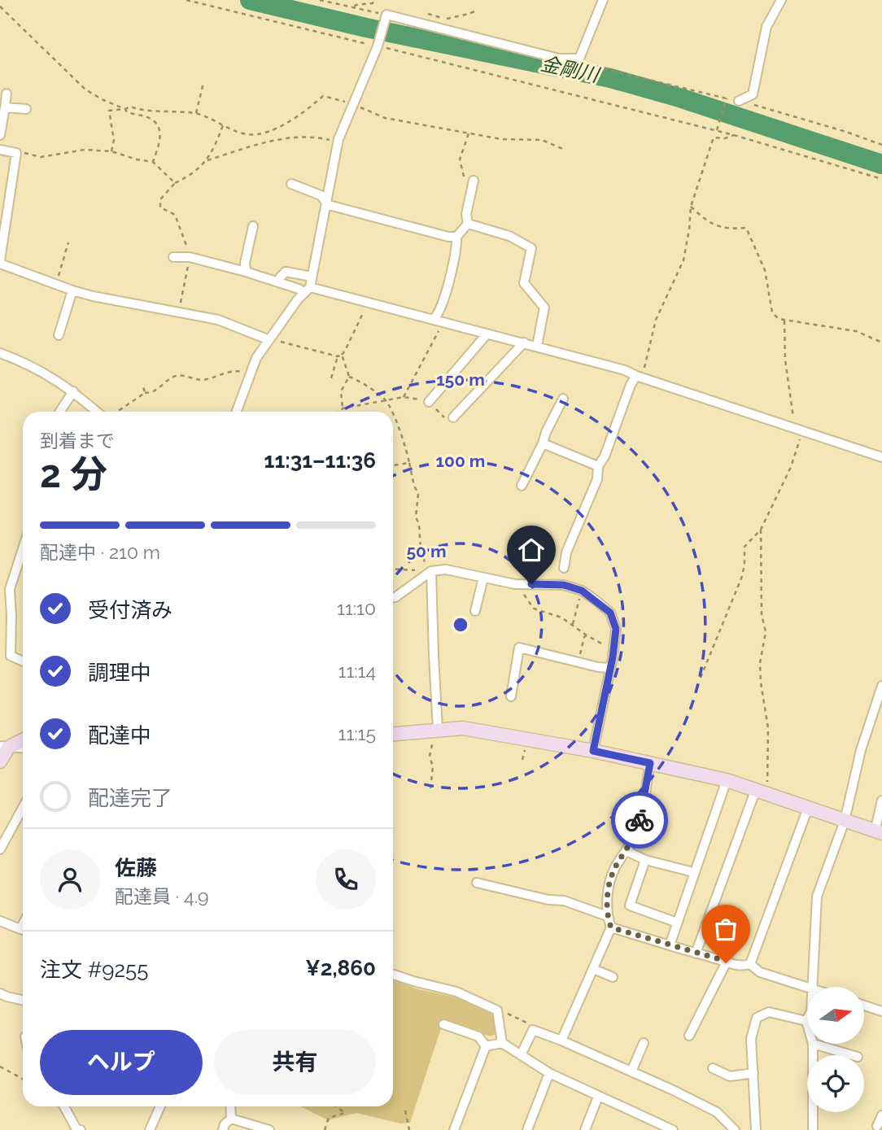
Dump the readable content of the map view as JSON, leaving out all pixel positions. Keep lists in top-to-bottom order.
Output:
{
  "water": ["金剛川"],
  "north": "right",
  "page": {
    "heading": ["2 分", "到着まで", "11:31–11:36"],
    "panel": [
      "佐藤",
      "配達員 · 4.9",
      "注文 #9255",
      "¥2,860"
    ],
    "bar": "配達中 · 210 m",
    "list": [
      ["受付済み", "11:10"],
      ["調理中", "11:14"],
      ["配達中", "11:15"],
      "配達完了"
    ],
    "buttons": ["ヘルプ", "共有"]
  },
  "rings": ["150 m", "100 m", "50 m"]
}
